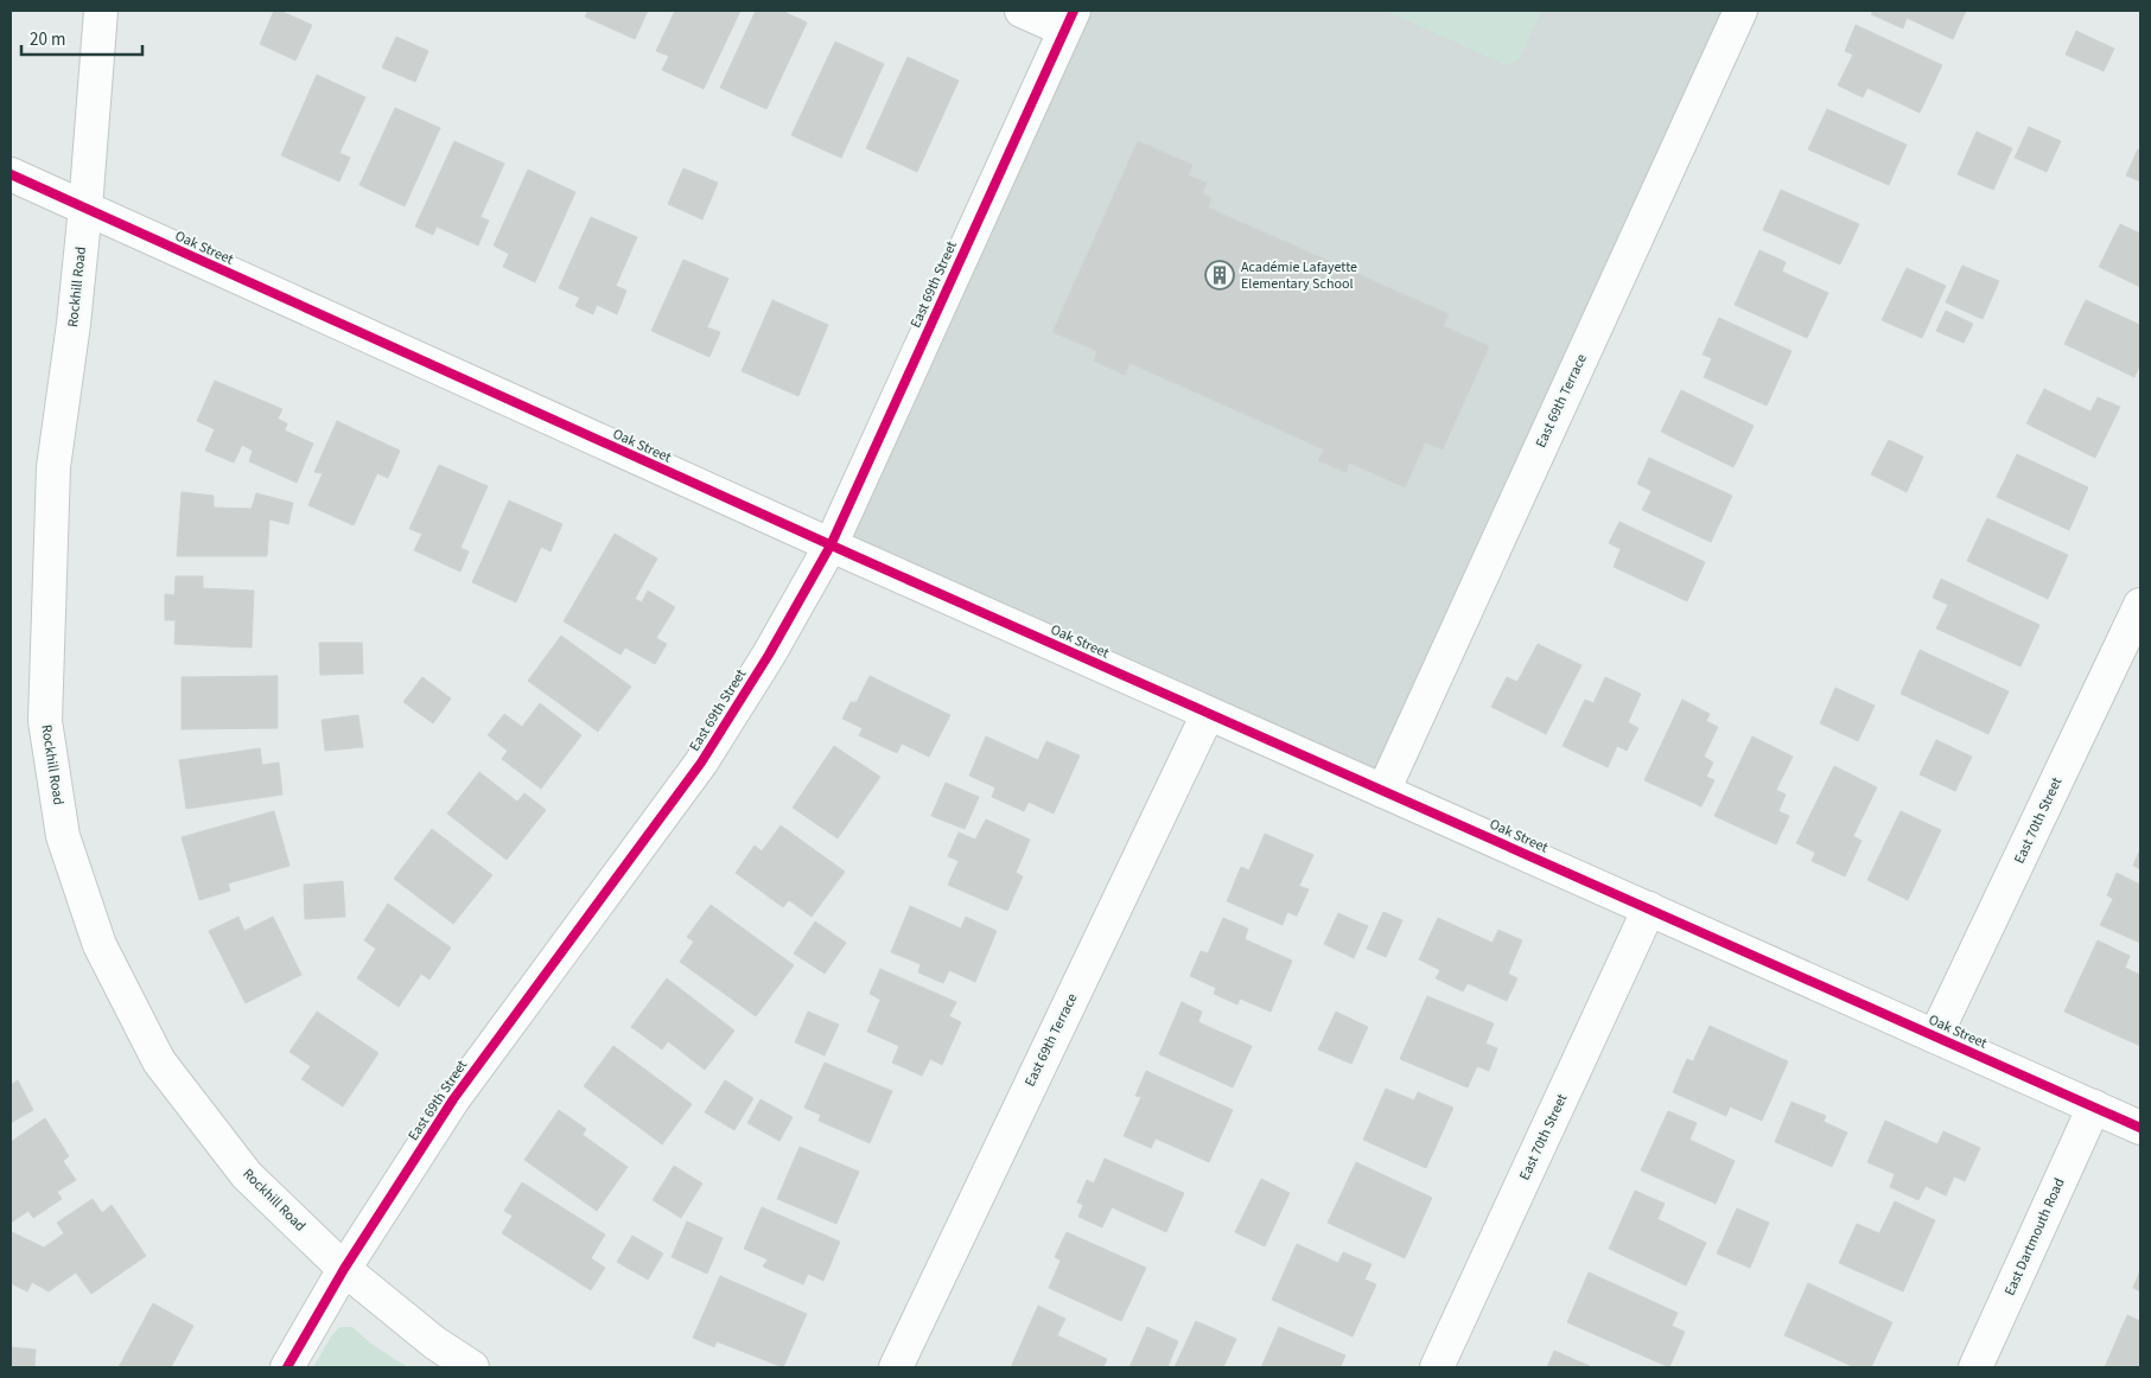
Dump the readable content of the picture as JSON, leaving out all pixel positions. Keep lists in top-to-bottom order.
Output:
{
  "streets": {
    "street": [
      "Oak Street",
      "East 69th Street",
      "Rockhill Road",
      "East 69th Terrace",
      "East 70th Street",
      "East Dartmouth Road"
    ]
  },
  "crossings": [
    ["Oak Street", "East 69th Street"],
    ["Oak Street", "Rockhill Road"],
    ["Oak Street", "East 69th Terrace"],
    ["Oak Street", "East 70th Street"],
    ["Oak Street", "East Dartmouth Road"],
    ["East 69th Street", "Rockhill Road"]
  ],
  "places": {
    "building": ["Académie Lafayette Elementary School"]
  },
  "scale_bar": "20 m"
}
